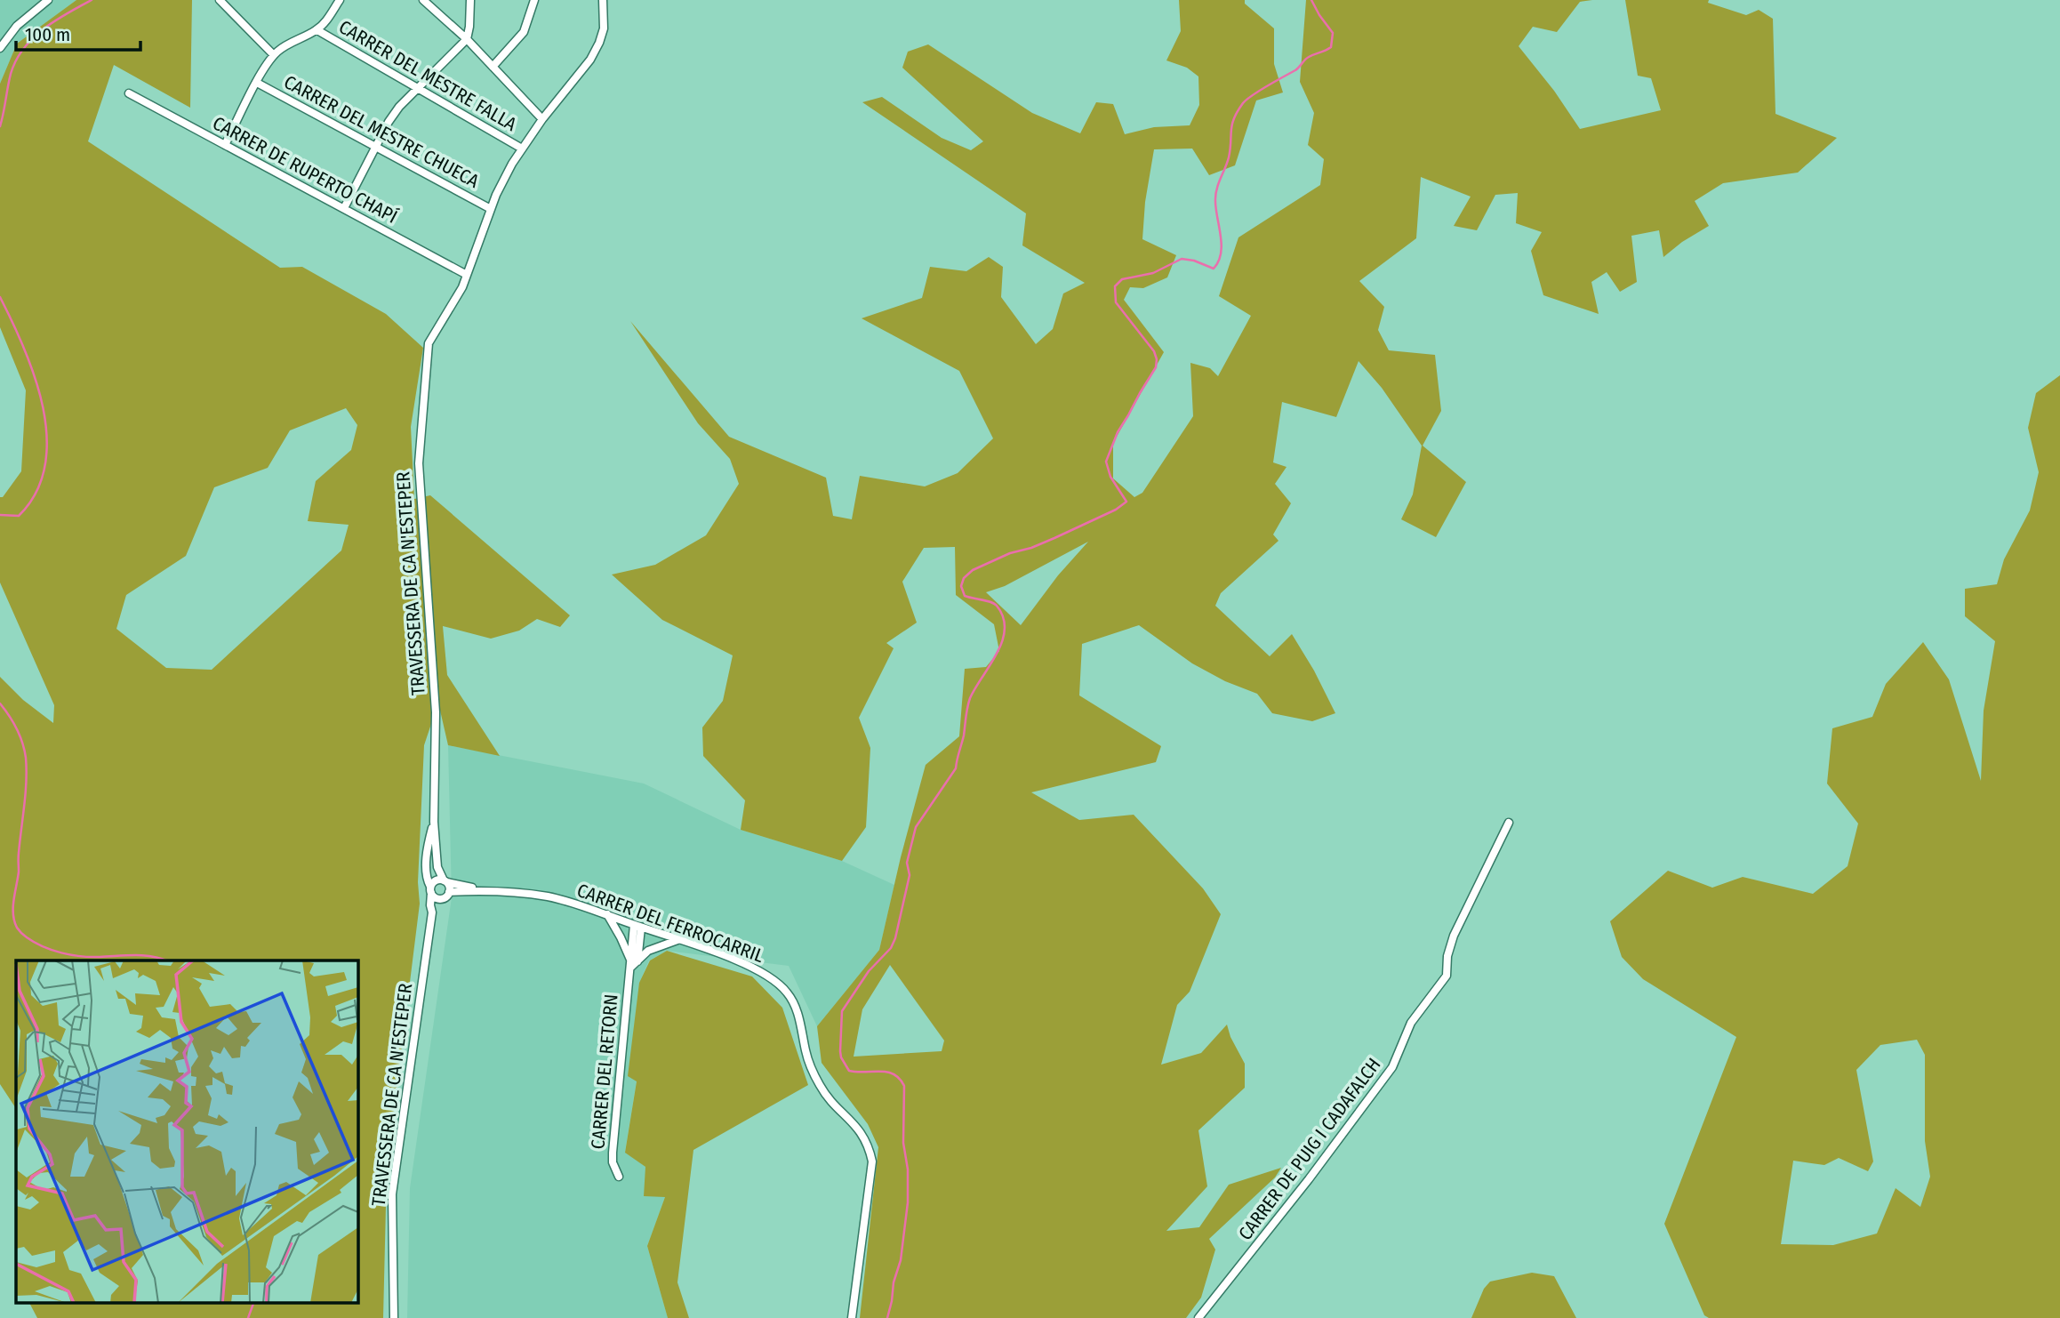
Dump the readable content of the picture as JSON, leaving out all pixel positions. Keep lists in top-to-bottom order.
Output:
{
  "streets": {
    "street": [
      "CARRER DEL MESTRE FALLA",
      "CARRER DEL MESTRE CHUECA",
      "CARRER DE RUPERTO CHAPÍ",
      "TRAVESSERA DE CA N'ESTEPER",
      "CARRER DEL FERROCARRIL",
      "CARRER DEL RETORN",
      "CARRER DE PUIG I CADAFALCH"
    ]
  },
  "crossings": [
    ["CARRER DE RUPERTO CHAPÍ", "TRAVESSERA DE CA N'ESTEPER"],
    ["TRAVESSERA DE CA N'ESTEPER", "CARRER DEL FERROCARRIL"],
    ["CARRER DEL FERROCARRIL", "CARRER DEL RETORN"]
  ],
  "scale_bar": "100 m"
}
